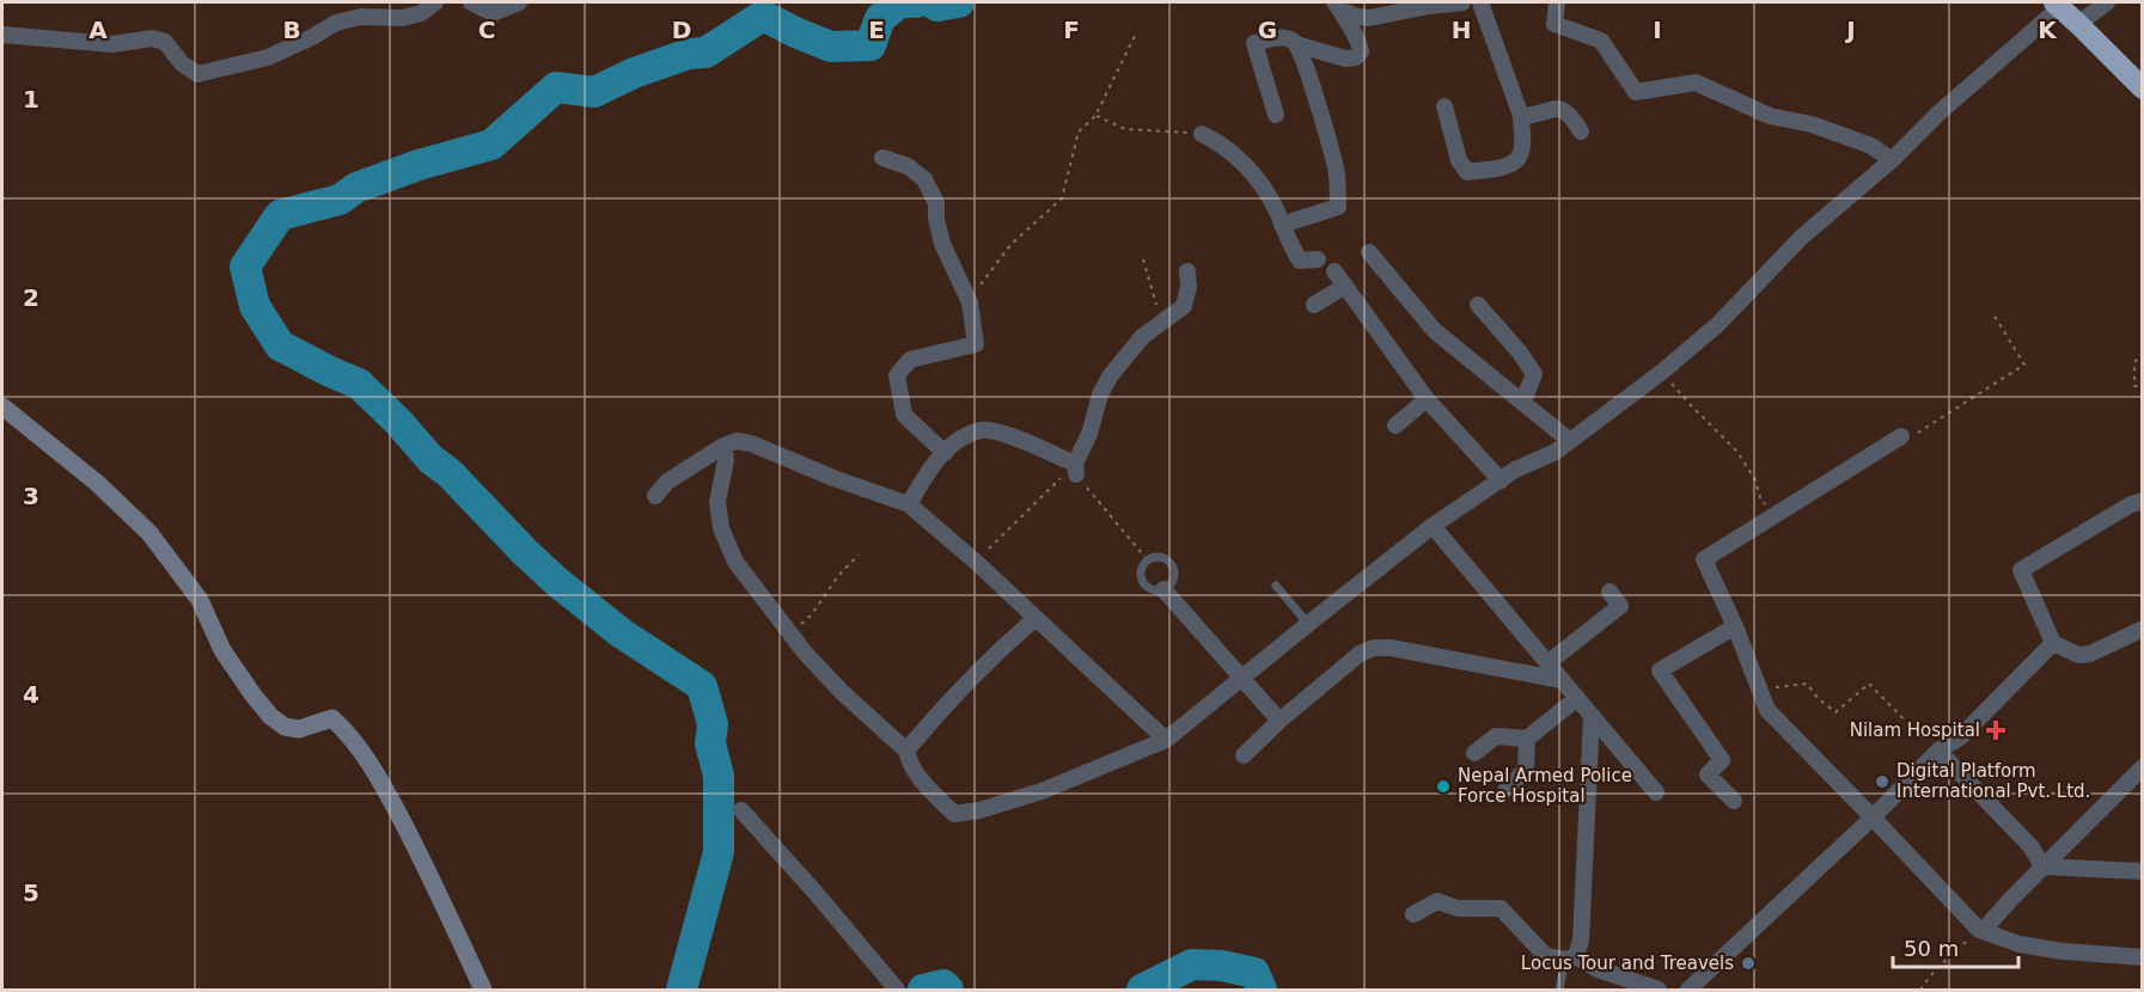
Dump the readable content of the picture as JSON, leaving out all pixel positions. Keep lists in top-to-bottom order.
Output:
{
  "places": {
    "health": ["Nilam Hospital"],
    "other": ["Digital Platform International Pvt. Ltd.", "Nepal Armed Police Force Hospital", "Locus Tour and Treavels"]
  },
  "scale_bar": "50 m",
  "grid": {
    "columns": [
      "A",
      "B",
      "C",
      "D",
      "E",
      "F",
      "G",
      "H",
      "I",
      "J",
      "K"
    ],
    "rows": [
      "1",
      "2",
      "3",
      "4",
      "5"
    ]
  }
}
